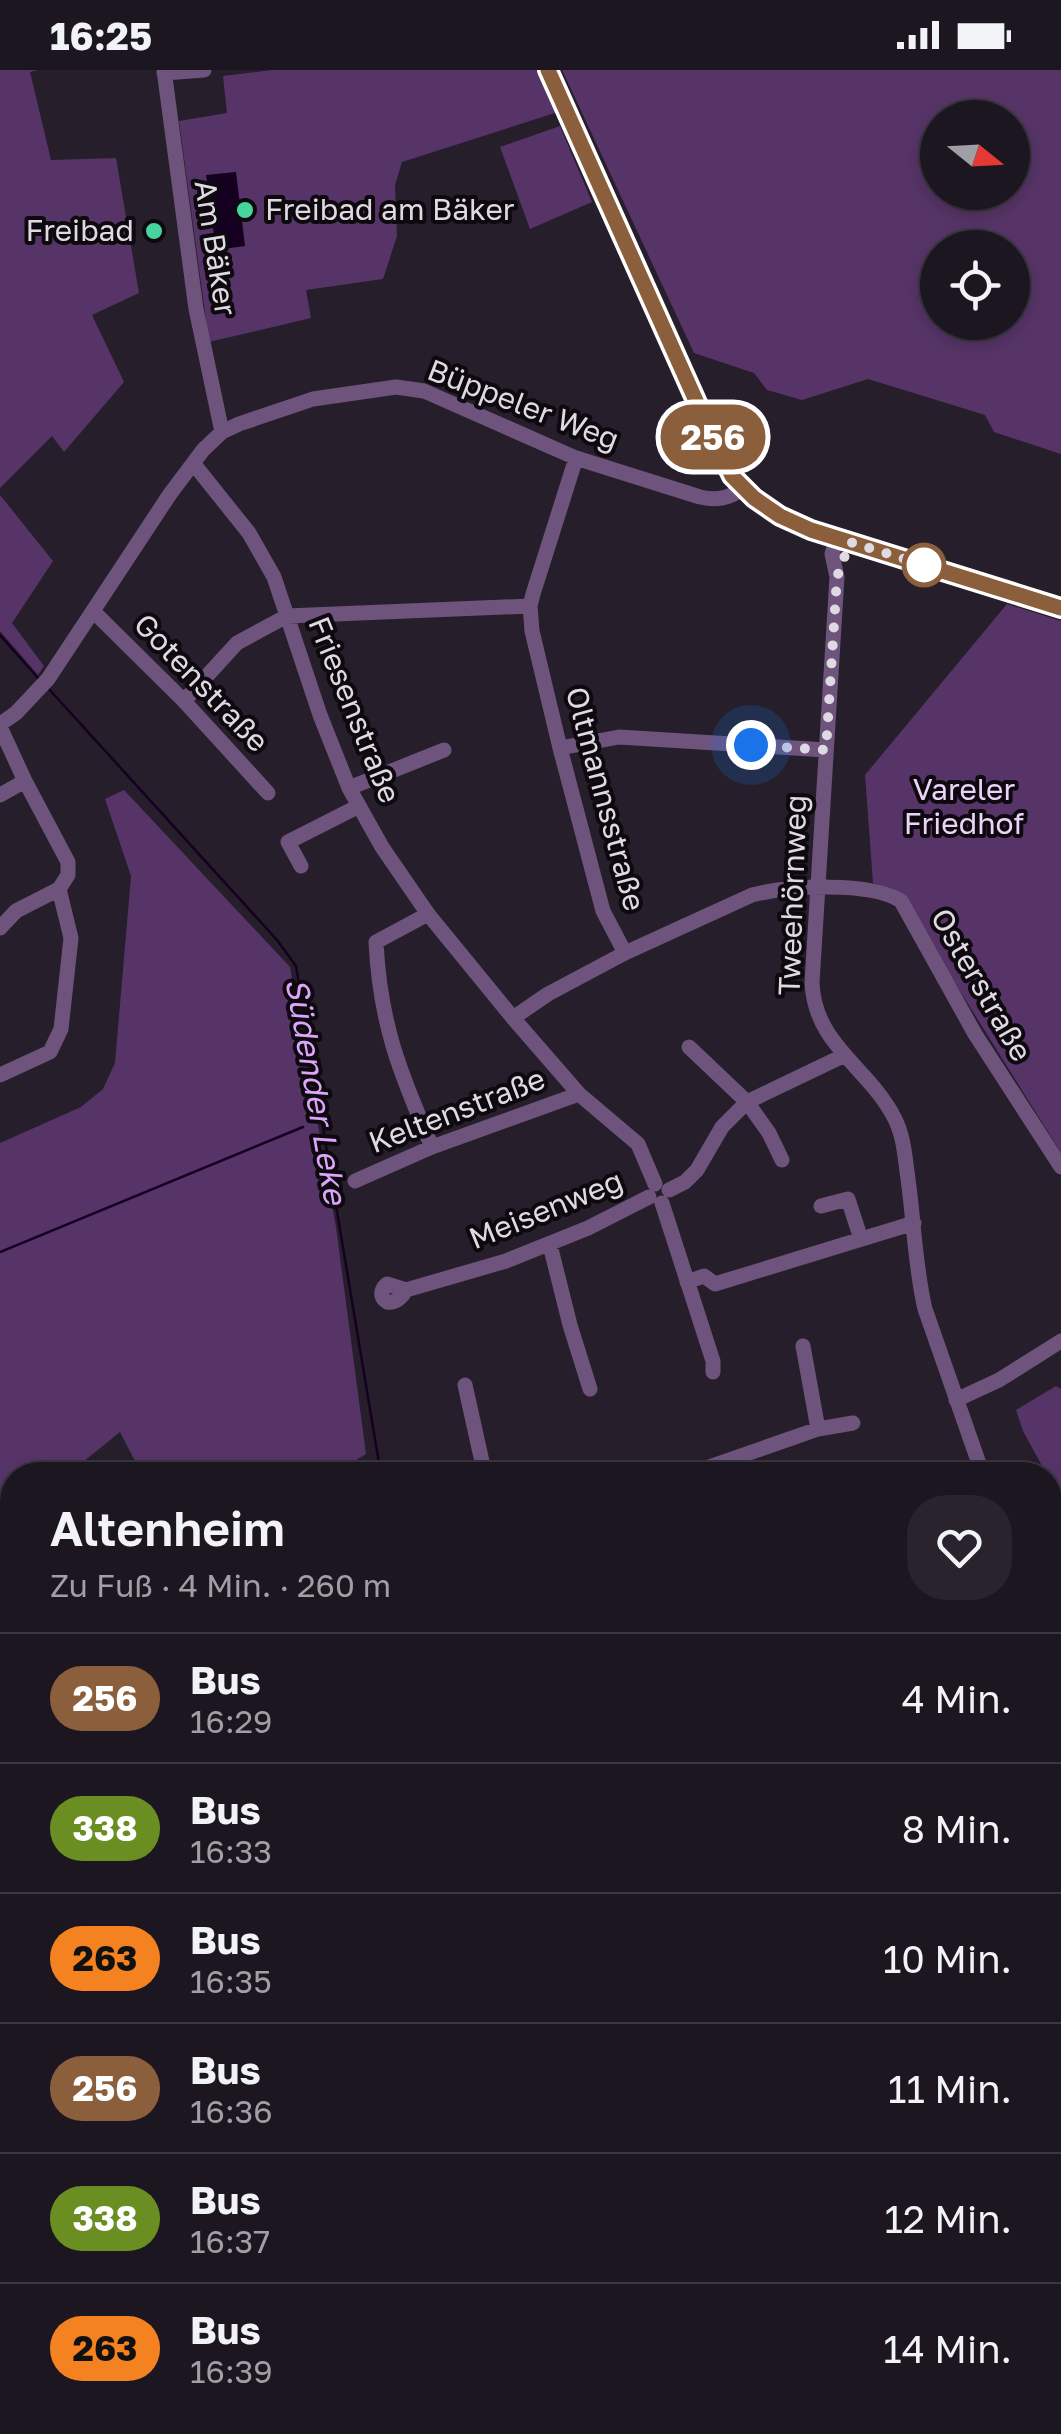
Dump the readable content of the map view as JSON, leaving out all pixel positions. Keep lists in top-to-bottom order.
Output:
{
  "streets": {
    "street": [
      "Am Bäker",
      "Büppeler Weg",
      "Gotenstraße",
      "Friesenstraße",
      "Oltmannsstraße",
      "Tweehörnweg",
      "Osterstraße",
      "Keltenstraße",
      "Meisenweg"
    ]
  },
  "crossings": [
    ["Am Bäker", "Büppeler Weg"],
    ["Büppeler Weg", "Gotenstraße"],
    ["Büppeler Weg", "Friesenstraße"],
    ["Büppeler Weg", "Oltmannsstraße"],
    ["Friesenstraße", "Keltenstraße"],
    ["Friesenstraße", "Meisenweg"],
    ["Oltmannsstraße", "Tweehörnweg"],
    ["Oltmannsstraße", "Osterstraße"],
    ["Tweehörnweg", "Osterstraße"],
    ["Tweehörnweg", "Meisenweg"]
  ],
  "water": ["Südender Leke"],
  "parks": ["Vareler Friedhof"],
  "places": ["Freibad am Bäker", "Freibad"],
  "lines": ["bus line 256"],
  "north": "right",
  "page": {
    "status": "16:25",
    "on_map": "256",
    "heading": ["Altenheim", "Zu Fuß · 4 Min. · 260 m"],
    "list": [
      {
        "mark": "256",
        "name": "Bus",
        "note": "16:29",
        "value": "4 Min."
      },
      {
        "mark": "338",
        "name": "Bus",
        "note": "16:33",
        "value": "8 Min."
      },
      {
        "mark": "263",
        "name": "Bus",
        "note": "16:35",
        "value": "10 Min."
      },
      {
        "mark": "256",
        "name": "Bus",
        "note": "16:36",
        "value": "11 Min."
      },
      {
        "mark": "338",
        "name": "Bus",
        "note": "16:37",
        "value": "12 Min."
      },
      {
        "mark": "263",
        "name": "Bus",
        "note": "16:39",
        "value": "14 Min."
      }
    ]
  }
}
